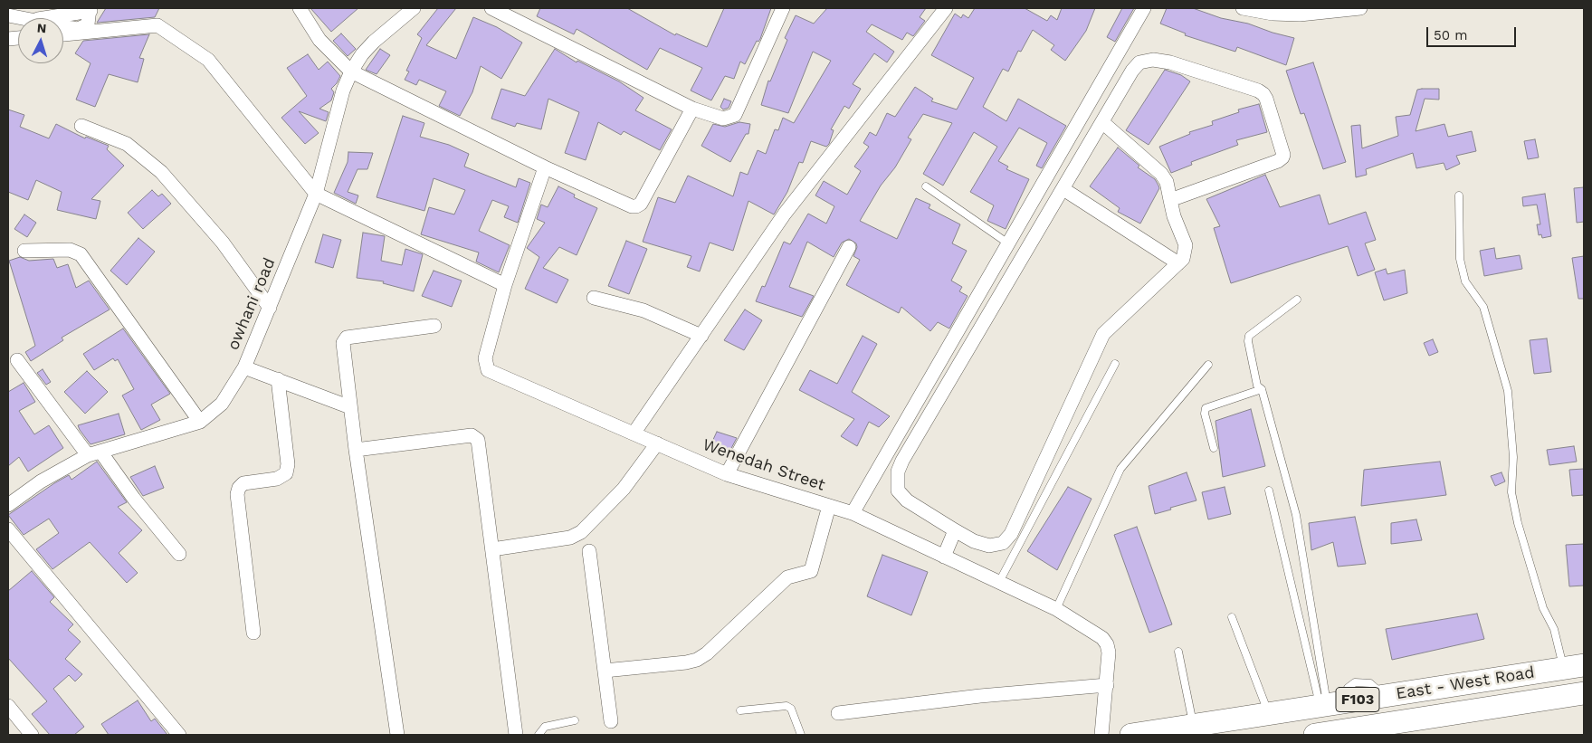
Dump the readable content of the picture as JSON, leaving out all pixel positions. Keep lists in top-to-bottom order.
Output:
{
  "streets": {
    "main road": ["East - West Road", "F103"],
    "street": ["owhani road", "Wenedah Street"]
  },
  "scale_bar": "50 m",
  "north": "top"
}
